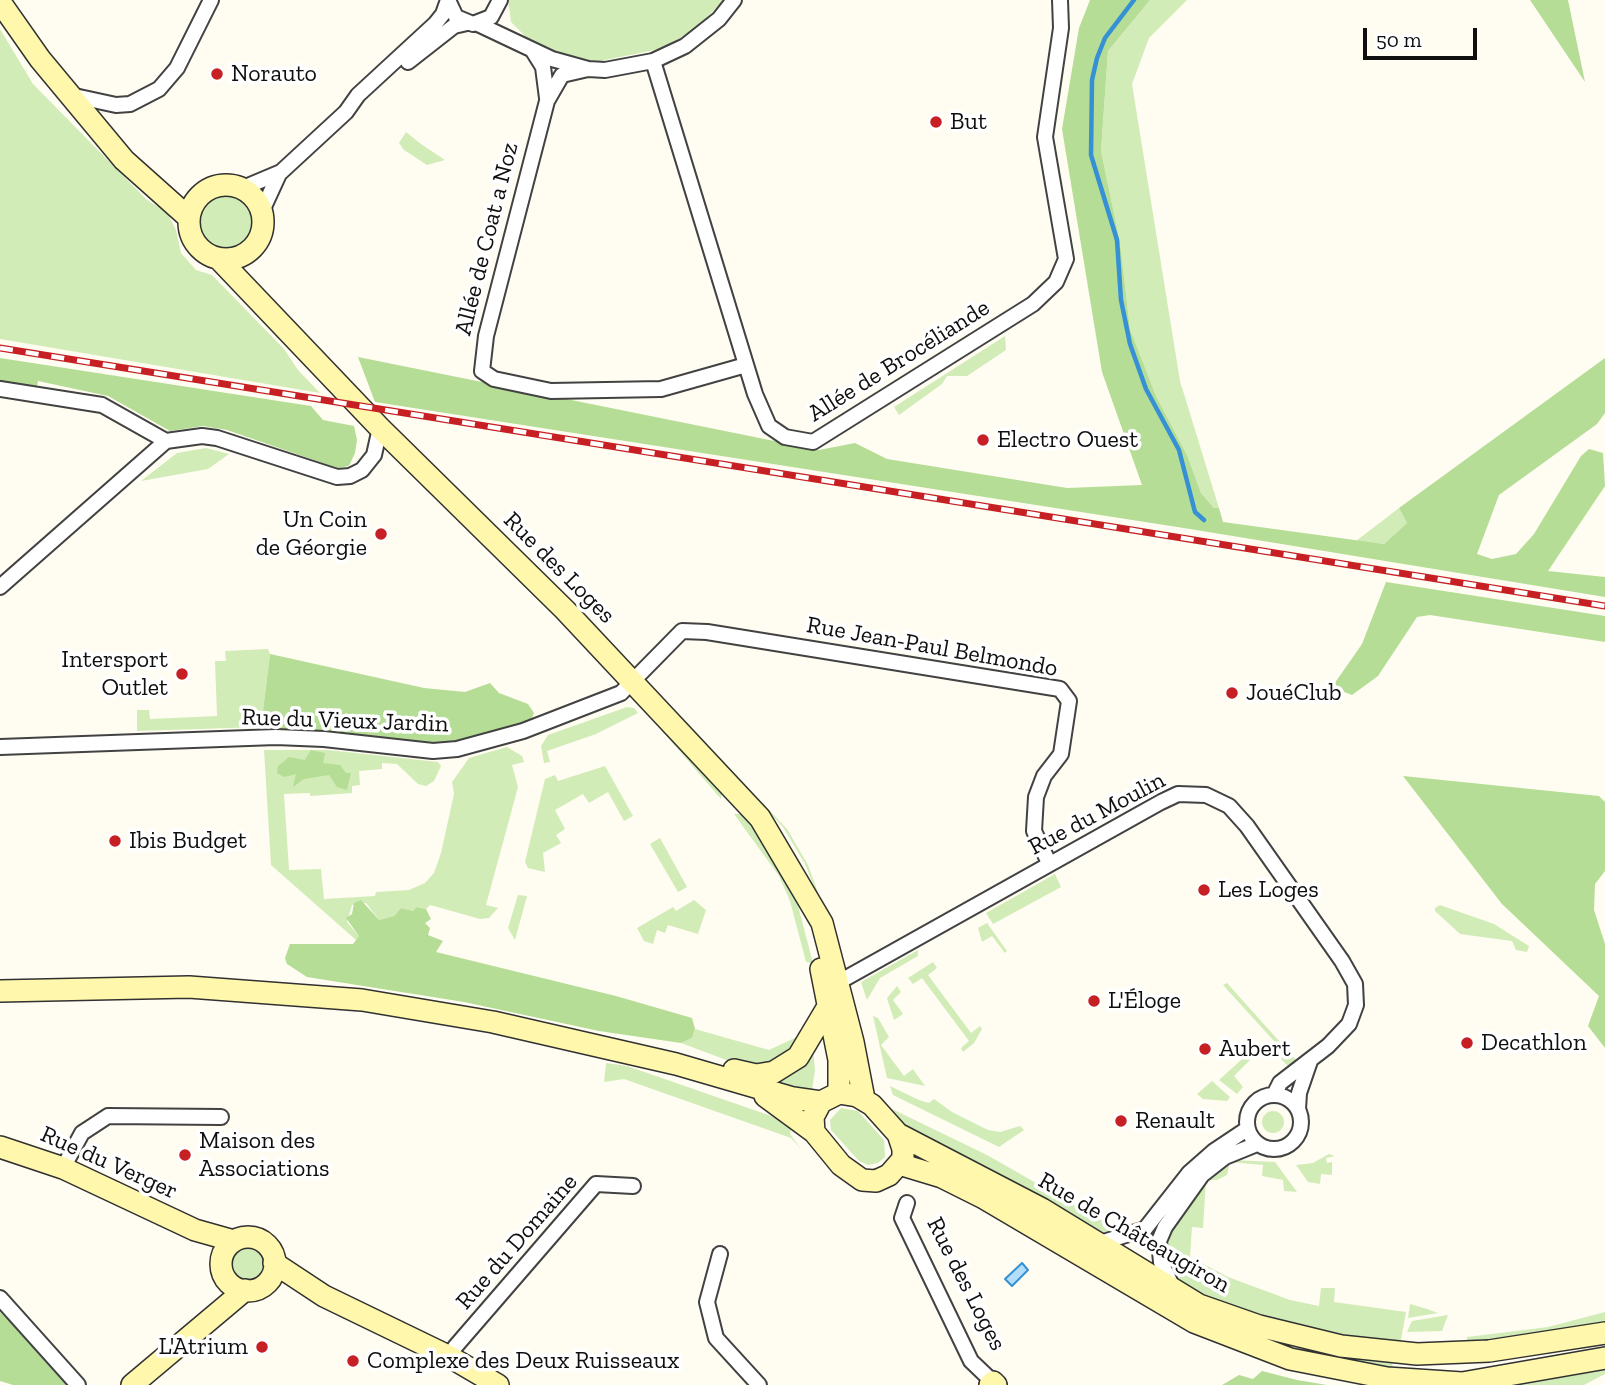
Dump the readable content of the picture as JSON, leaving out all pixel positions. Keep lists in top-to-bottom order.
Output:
{
  "streets": {
    "street": [
      "Allée de Coat a Noz",
      "Allée de Brocéliande",
      "Rue des Loges",
      "Rue Jean-Paul Belmondo",
      "Rue du Vieux Jardin",
      "Rue du Moulin",
      "Rue du Verger",
      "Rue de Châteaugiron",
      "Rue du Domaine"
    ]
  },
  "crossings": [
    ["Allée de Coat a Noz", "Allée de Brocéliande"],
    ["Rue des Loges", "Rue Jean-Paul Belmondo"],
    ["Rue des Loges", "Rue du Vieux Jardin"],
    ["Rue des Loges", "Rue du Moulin"],
    ["Rue des Loges", "Rue de Châteaugiron"],
    ["Rue Jean-Paul Belmondo", "Rue du Vieux Jardin"],
    ["Rue Jean-Paul Belmondo", "Rue du Moulin"]
  ],
  "places": [
    "Norauto",
    "But",
    "Electro Ouest",
    "Un Coin de Géorgie",
    "Intersport Outlet",
    "JouéClub",
    "Ibis Budget",
    "Les Loges",
    "L'Éloge",
    "Decathlon",
    "Aubert",
    "Renault",
    "Maison des Associations",
    "L'Atrium",
    "Complexe des Deux Ruisseaux"
  ],
  "scale_bar": "50 m"
}
